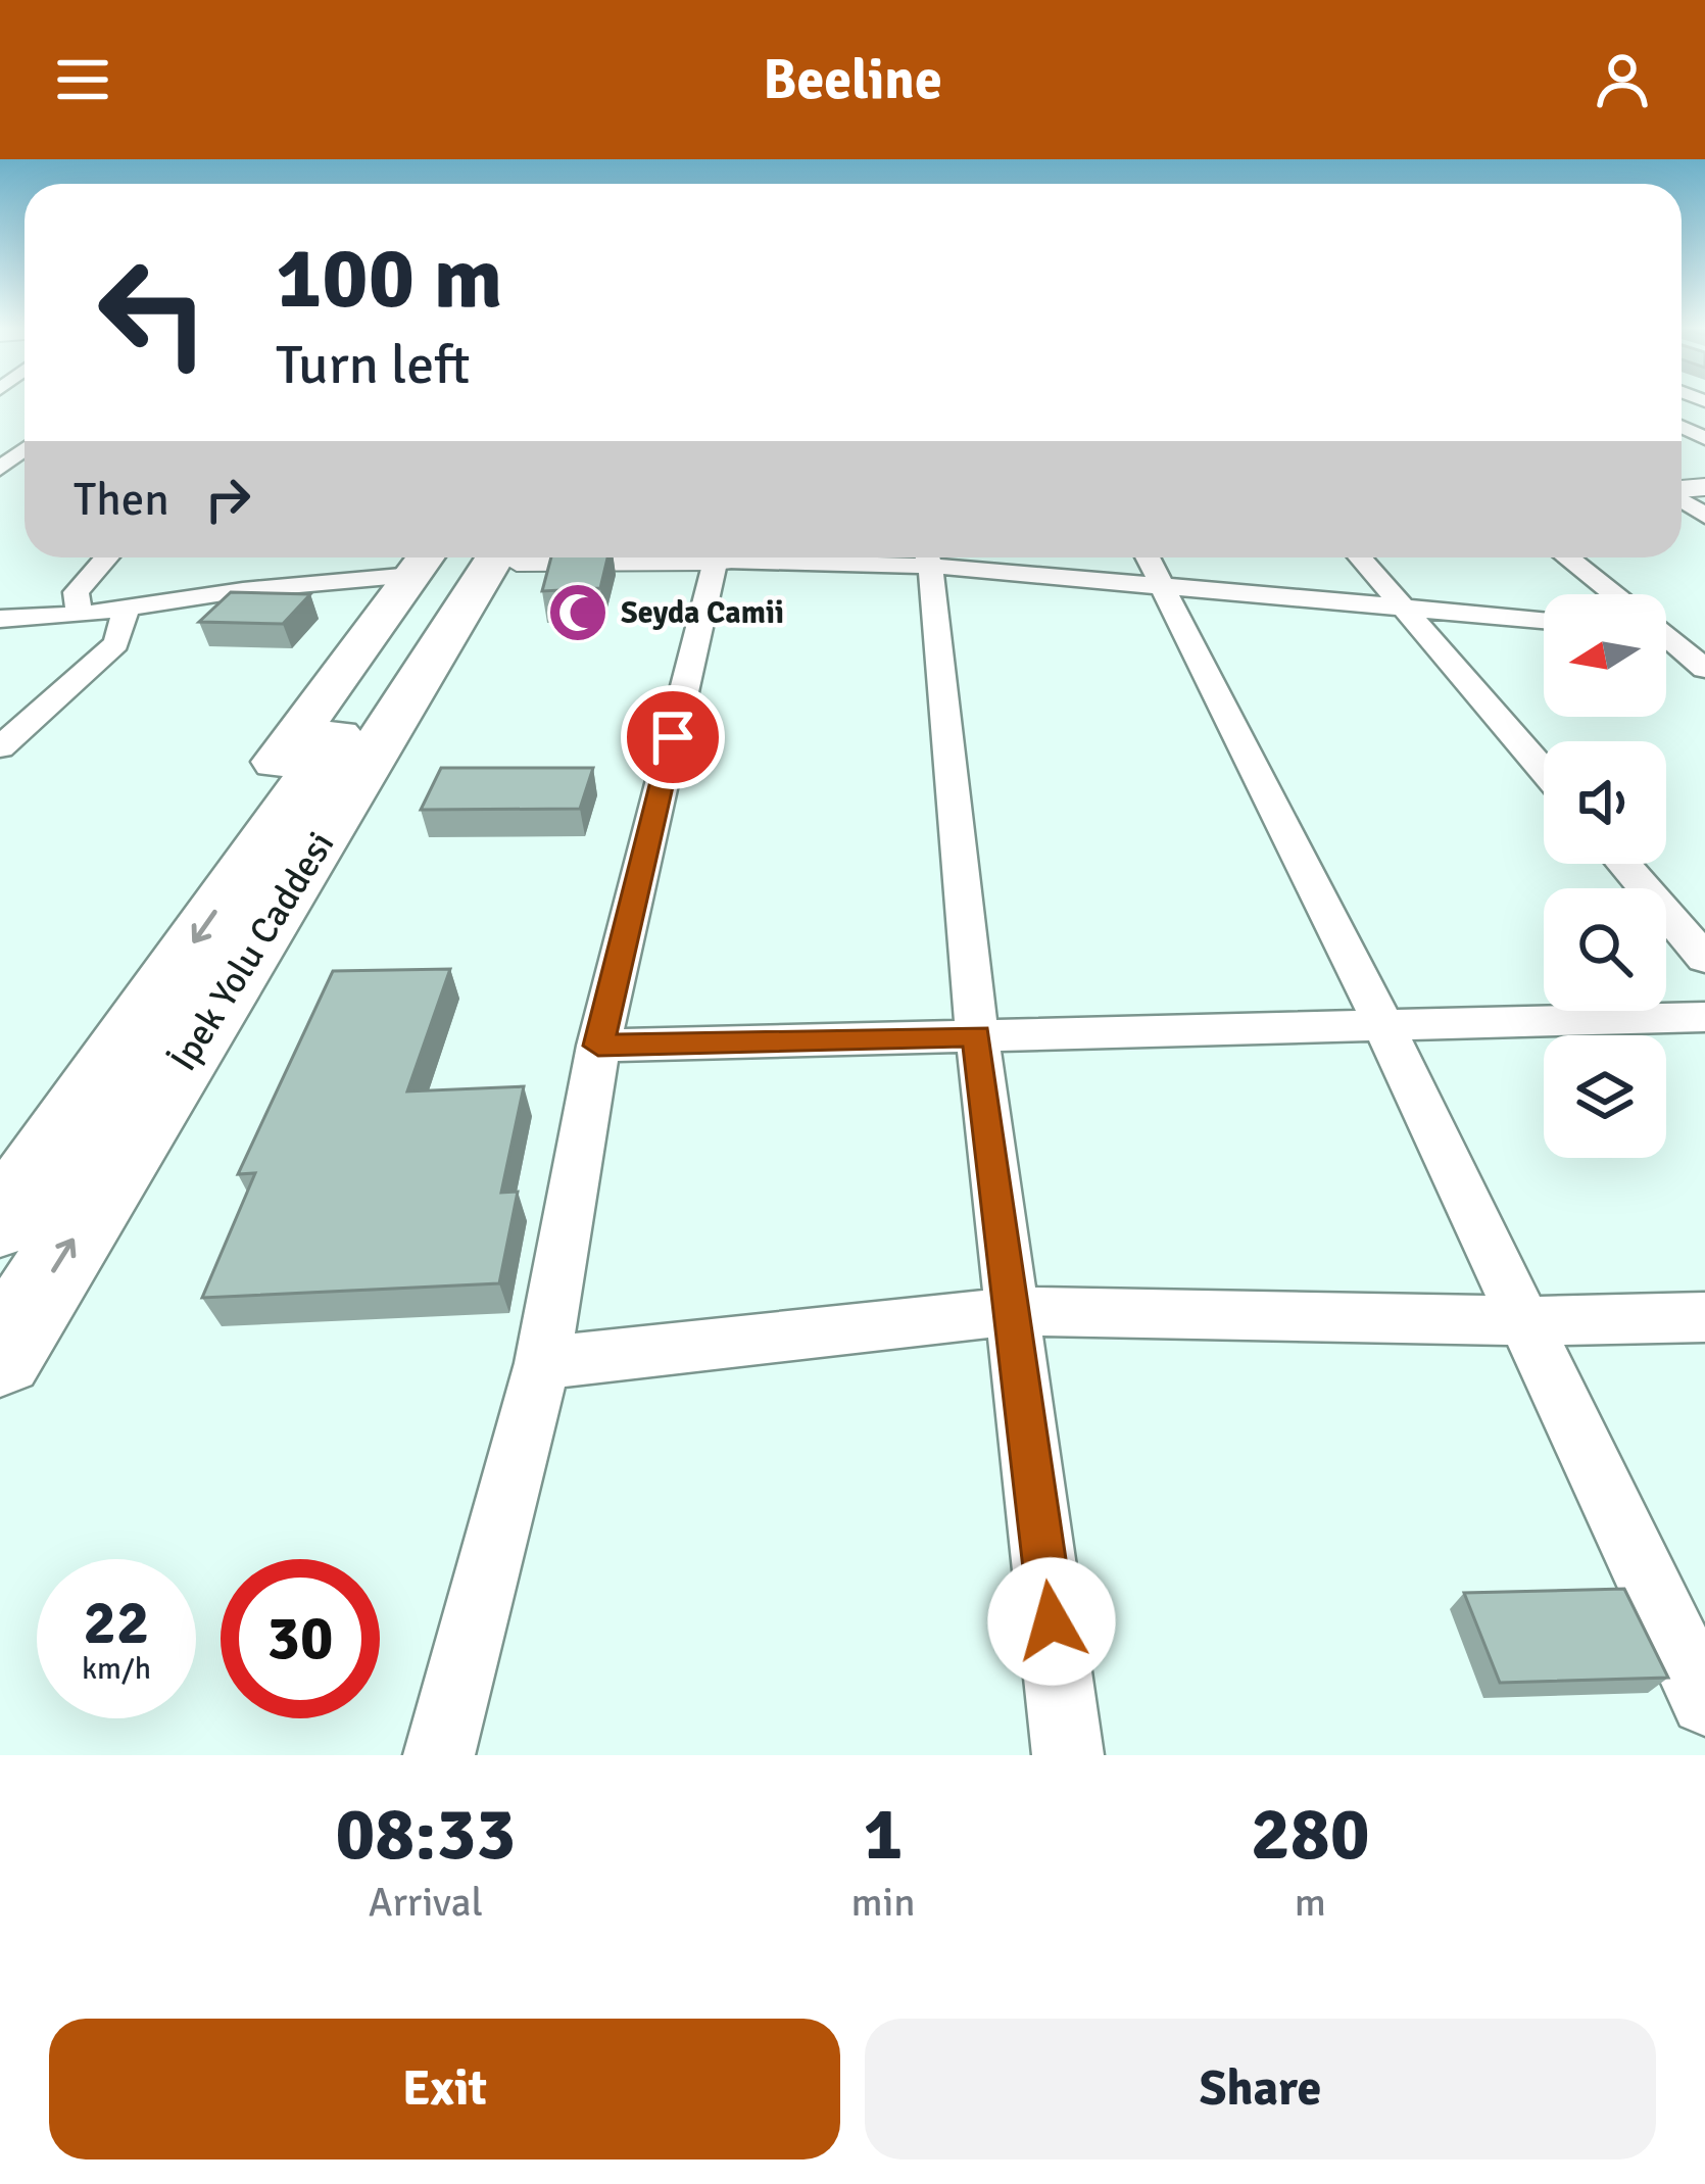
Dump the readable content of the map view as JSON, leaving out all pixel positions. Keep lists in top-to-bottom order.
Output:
{
  "streets": {
    "highway": ["İpek Yolu Caddesi"]
  },
  "places": {
    "mosque": ["Seyda Camii"]
  },
  "north": "left",
  "page": {
    "header": "Beeline",
    "turn": ["100 m", "Turn left"],
    "then": "Then",
    "speed": "22 km/h",
    "limit": "30",
    "eta": [
      "08:33",
      "Arrival",
      "1",
      "min",
      "280",
      "m"
    ],
    "buttons": ["Exit", "Share"]
  }
}
